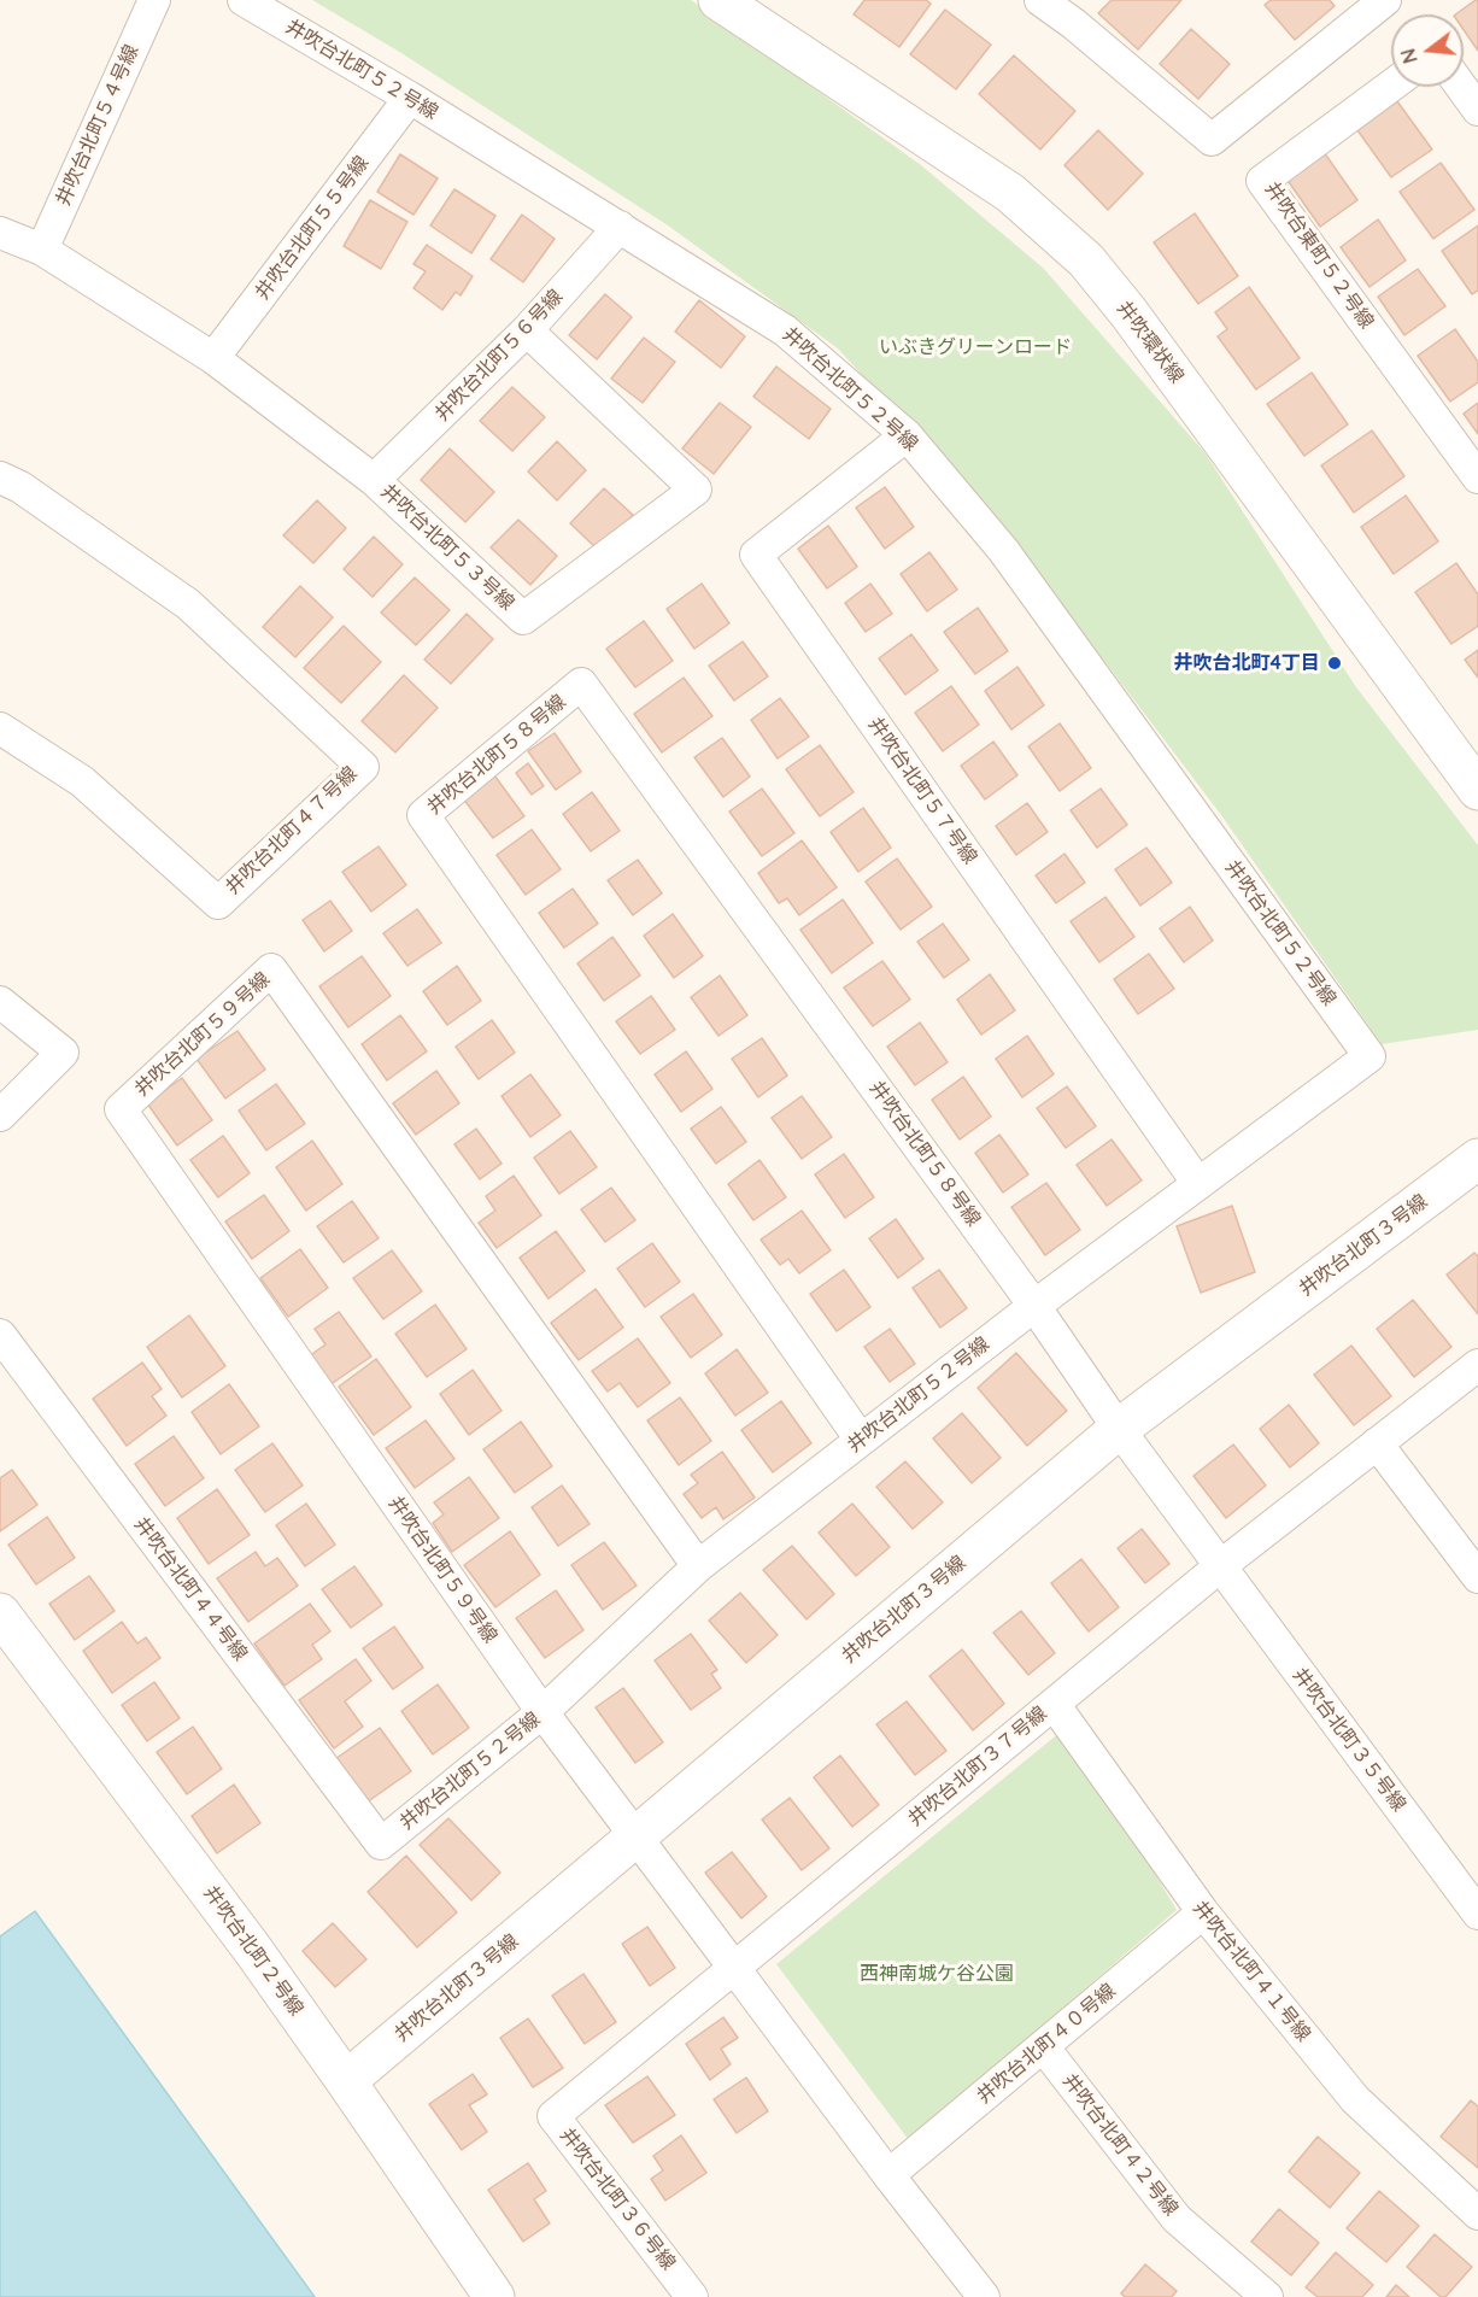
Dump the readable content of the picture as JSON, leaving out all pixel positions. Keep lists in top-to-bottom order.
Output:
{
  "streets": {
    "street": [
      "井吹台北町５２号線",
      "井吹台北町５４号線",
      "井吹台北町５５号線",
      "井吹台東町５２号線",
      "井吹環状線",
      "井吹台北町５６号線",
      "井吹台北町５３号線",
      "井吹台北町５８号線",
      "井吹台北町５７号線",
      "井吹台北町４７号線",
      "井吹台北町５９号線",
      "井吹台北町３号線",
      "井吹台北町４４号線",
      "井吹台北町３５号線",
      "井吹台北町３７号線",
      "井吹台北町２号線",
      "井吹台北町４１号線",
      "井吹台北町４０号線",
      "井吹台北町４２号線",
      "井吹台北町３６号線"
    ]
  },
  "crossings": [
    ["井吹台北町５２号線", "井吹台北町５５号線"],
    ["井吹台北町５２号線", "井吹台北町５６号線"],
    ["井吹台北町５２号線", "井吹台北町５８号線"],
    ["井吹台北町５２号線", "井吹台北町５７号線"],
    ["井吹台北町５２号線", "井吹台北町５９号線"],
    ["井吹台北町５２号線", "井吹台北町４４号線"],
    ["井吹台北町５４号線", "井吹台北町５３号線"],
    ["井吹台北町５５号線", "井吹台北町５３号線"],
    ["井吹台北町５６号線", "井吹台北町５３号線"],
    ["井吹台北町５８号線", "井吹台北町３号線"],
    ["井吹台北町５８号線", "井吹台北町３５号線"],
    ["井吹台北町５９号線", "井吹台北町３号線"],
    ["井吹台北町３号線", "井吹台北町３５号線"],
    ["井吹台北町３号線", "井吹台北町２号線"],
    ["井吹台北町３５号線", "井吹台北町３７号線"],
    ["井吹台北町３７号線", "井吹台北町４１号線"],
    ["井吹台北町３７号線", "井吹台北町３６号線"],
    ["井吹台北町４１号線", "井吹台北町４０号線"],
    ["井吹台北町４０号線", "井吹台北町４２号線"]
  ],
  "parks": ["いぶきグリーンロード", "西神南城ケ谷公園"],
  "places": ["井吹台北町4丁目"],
  "north": "left"
}
